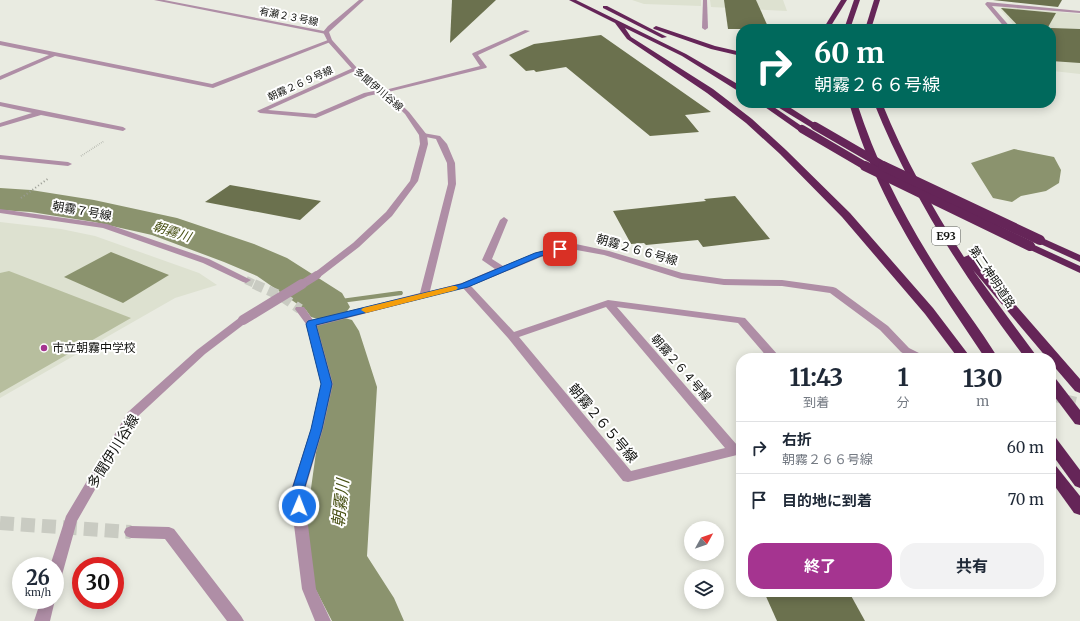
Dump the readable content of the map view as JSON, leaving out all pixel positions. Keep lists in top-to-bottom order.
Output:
{
  "streets": {
    "highway": ["E93", "第二神明道路"],
    "street": [
      "有瀬２３号線",
      "朝霧２６９号線",
      "多聞伊川谷線",
      "朝霧７号線",
      "朝霧２６６号線",
      "朝霧２６４号線",
      "朝霧２６５号線"
    ]
  },
  "crossings": [
    ["有瀬２３号線", "多聞伊川谷線"],
    ["朝霧２６９号線", "多聞伊川谷線"],
    ["朝霧２６６号線", "朝霧２６５号線"]
  ],
  "water": ["朝霧川"],
  "places": ["市立朝霧中学校"],
  "north": "top right",
  "page": {
    "turn": ["60 m", "朝霧２６６号線"],
    "eta": [
      "11:43",
      "到着",
      "1",
      "分",
      "130",
      "m"
    ],
    "list": [
      {
        "name": "右折",
        "note": "朝霧２６６号線",
        "value": "60 m"
      },
      {
        "name": "目的地に到着",
        "value": "70 m"
      }
    ],
    "buttons": ["終了", "共有"],
    "speed": "26 km/h",
    "limit": "30"
  }
}
